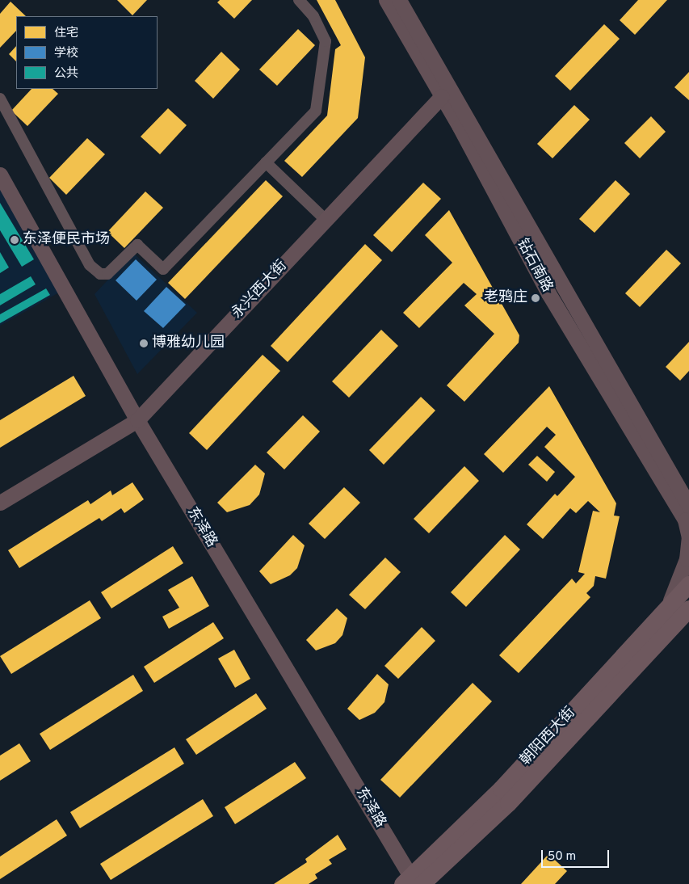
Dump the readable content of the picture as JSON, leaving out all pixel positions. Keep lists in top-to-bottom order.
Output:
{
  "streets": {
    "main road": [
      "钻石南路",
      "永兴西大街",
      "东泽路",
      "朝阳西大街"
    ]
  },
  "crossings": [
    ["钻石南路", "永兴西大街"],
    ["永兴西大街", "东泽路"],
    ["东泽路", "朝阳西大街"]
  ],
  "places": ["东泽便民市场", "老鸦庄", "博雅幼儿园"],
  "legend": ["住宅", "学校", "公共"],
  "scale_bar": "50 m"
}
